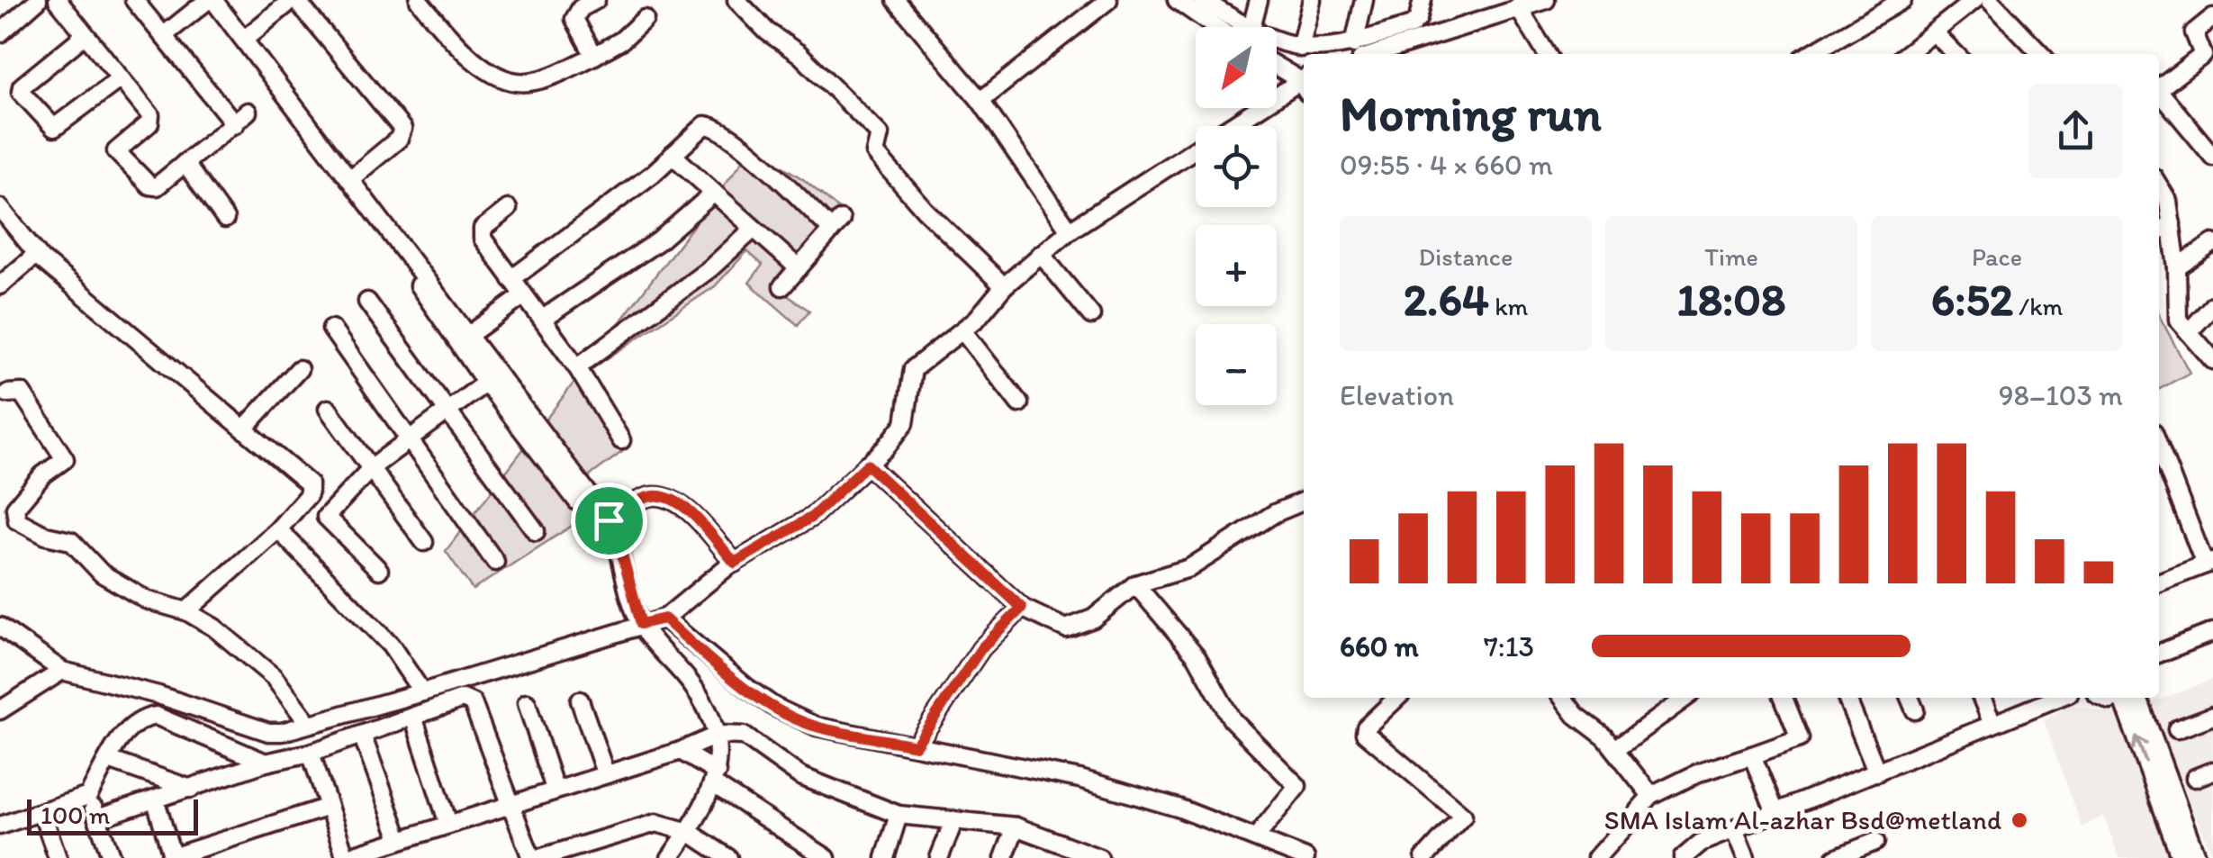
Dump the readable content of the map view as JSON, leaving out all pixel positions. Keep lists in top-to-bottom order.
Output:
{
  "places": ["SMA Islam Al-azhar Bsd@metland"],
  "scale_bar": "100 m",
  "north": "bottom left",
  "page": {
    "map_buttons": ["+", "−"],
    "heading": ["Morning run", "09:55 · 4 × 660 m"],
    "stats": [
      ["Distance", "2.64 km"],
      ["Time", "18:08"],
      ["Pace", "6:52 /km"]
    ],
    "chart": ["Elevation", "98–103 m"],
    "list": [
      {
        "name": "660 m",
        "note": "7:13"
      }
    ],
    "scale": "100 m"
  }
}
